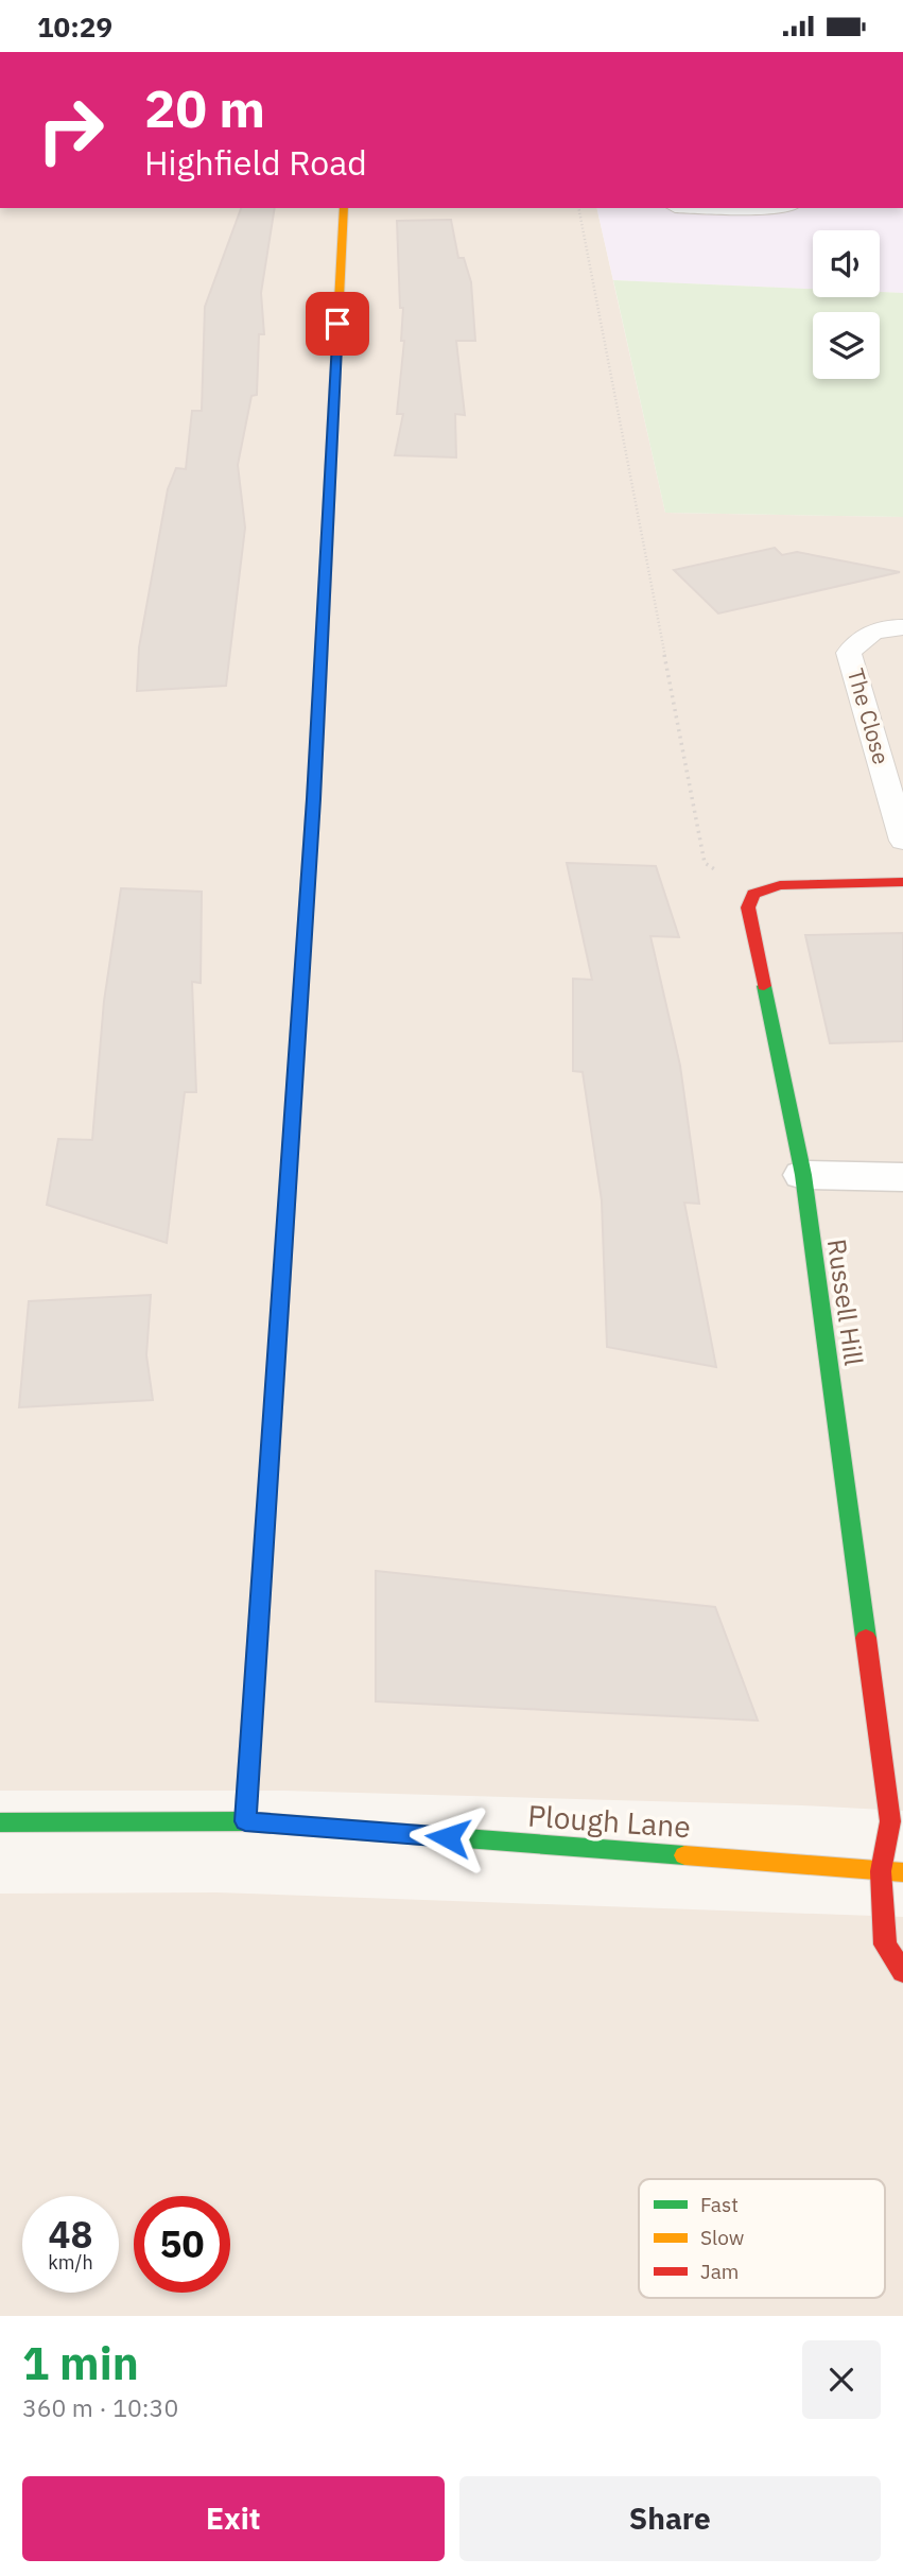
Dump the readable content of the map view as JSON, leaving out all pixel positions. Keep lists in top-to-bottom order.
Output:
{
  "streets": {
    "street": ["Russell Hill", "Plough Lane"],
    "lane": ["The Close"]
  },
  "crossings": [
    ["Russell Hill", "Plough Lane"]
  ],
  "legend": ["Fast", "Slow", "Jam"],
  "page": {
    "status": "10:29",
    "turn": ["20 m", "Highfield Road"],
    "speed": "48 km/h",
    "limit": "50",
    "heading": ["1 min", "360 m · 10:30"],
    "buttons": ["Exit", "Share"]
  }
}
